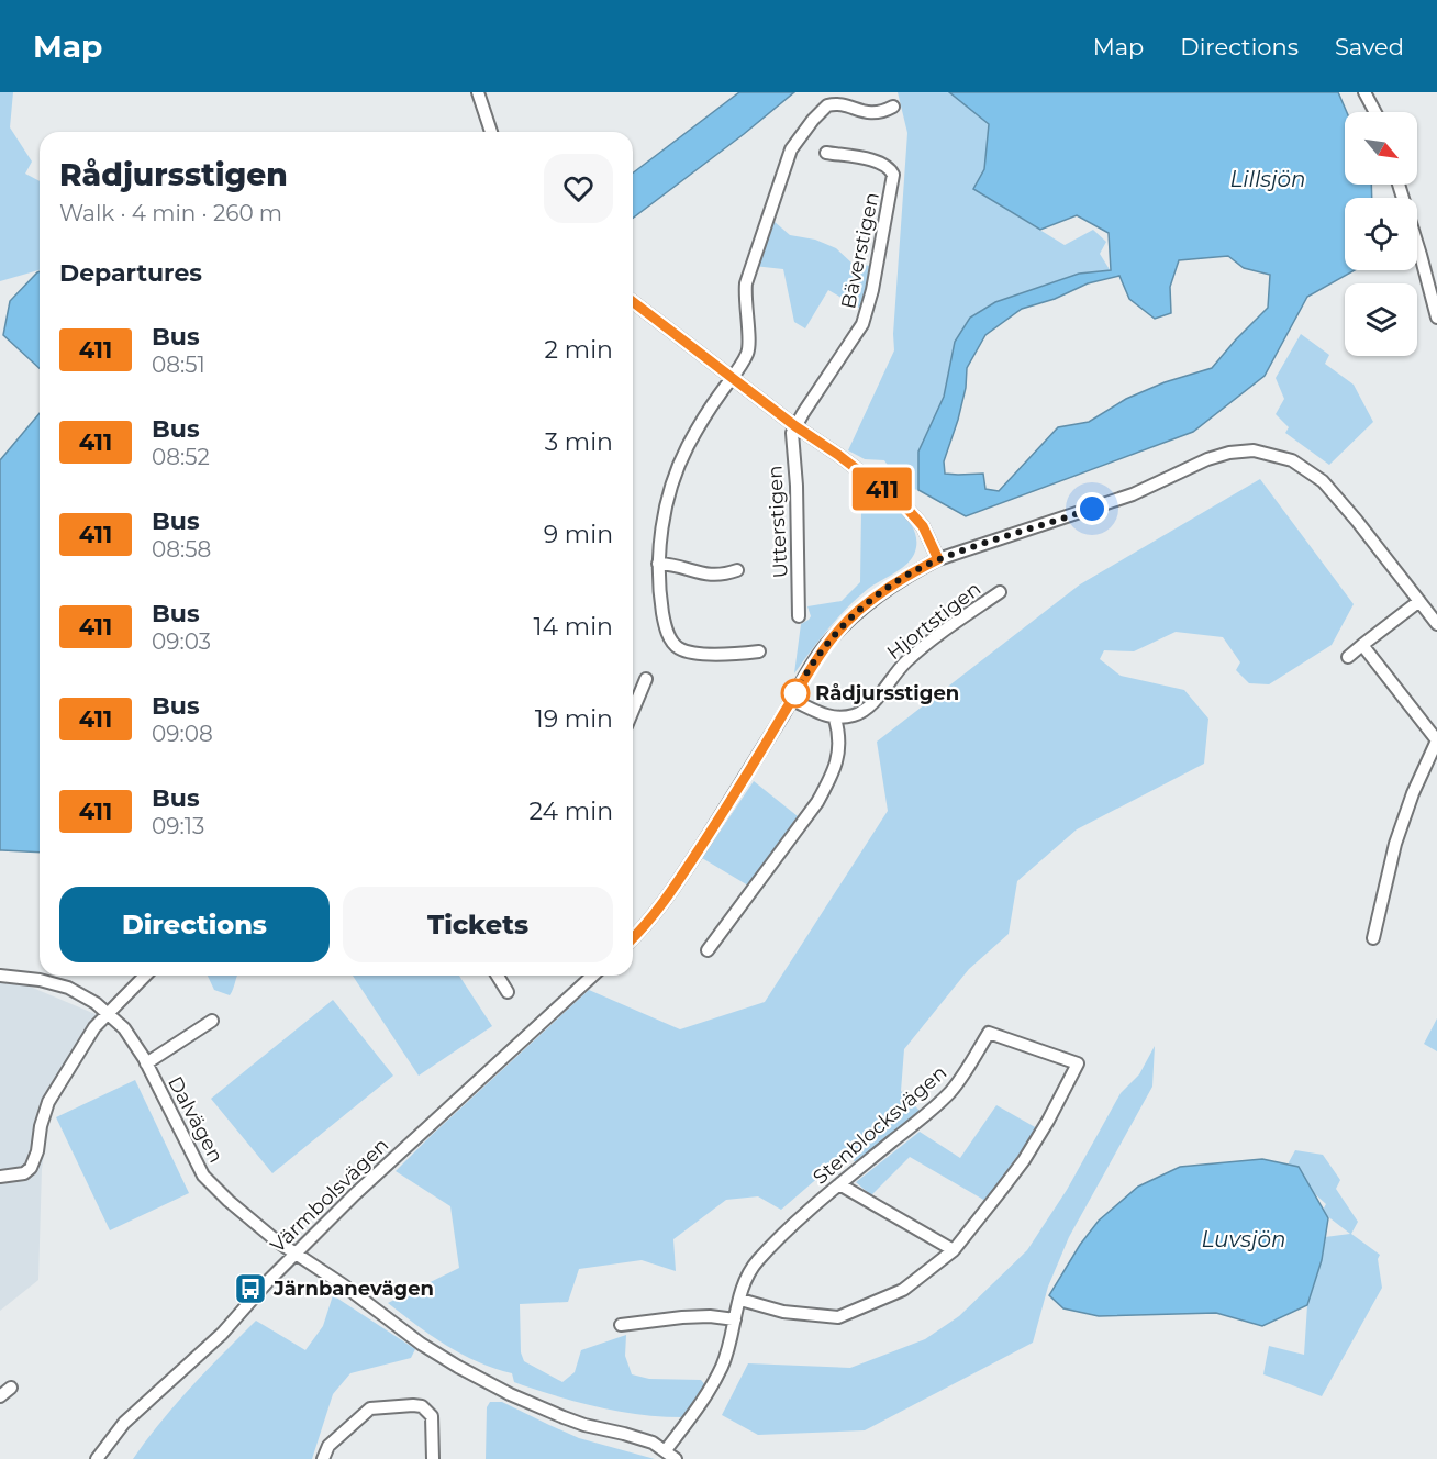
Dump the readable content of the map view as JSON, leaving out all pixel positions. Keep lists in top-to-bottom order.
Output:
{
  "streets": {
    "street": [
      "Bäverstigen",
      "Utterstigen",
      "Hjortstigen",
      "Dalvägen",
      "Stenblocksvägen",
      "Värmbolsvägen"
    ]
  },
  "crossings": [
    ["Bäverstigen", "Utterstigen"],
    ["Dalvägen", "Värmbolsvägen"]
  ],
  "water": ["Lillsjön", "Luvsjön"],
  "places": {
    "other": ["Rådjursstigen"],
    "bus stop": ["Järnbanevägen"]
  },
  "lines": ["bus line 411"],
  "north": "bottom right",
  "page": {
    "header": "Map",
    "nav": ["Map", "Directions", "Saved"],
    "on_map": "411",
    "heading": [
      ["Rådjursstigen", "Walk · 4 min · 260 m"],
      "Departures"
    ],
    "list": [
      {
        "mark": "411",
        "name": "Bus",
        "note": "08:51",
        "value": "2 min"
      },
      {
        "mark": "411",
        "name": "Bus",
        "note": "08:52",
        "value": "3 min"
      },
      {
        "mark": "411",
        "name": "Bus",
        "note": "08:58",
        "value": "9 min"
      },
      {
        "mark": "411",
        "name": "Bus",
        "note": "09:03",
        "value": "14 min"
      },
      {
        "mark": "411",
        "name": "Bus",
        "note": "09:08",
        "value": "19 min"
      },
      {
        "mark": "411",
        "name": "Bus",
        "note": "09:13",
        "value": "24 min"
      }
    ],
    "buttons": ["Directions", "Tickets"]
  }
}
